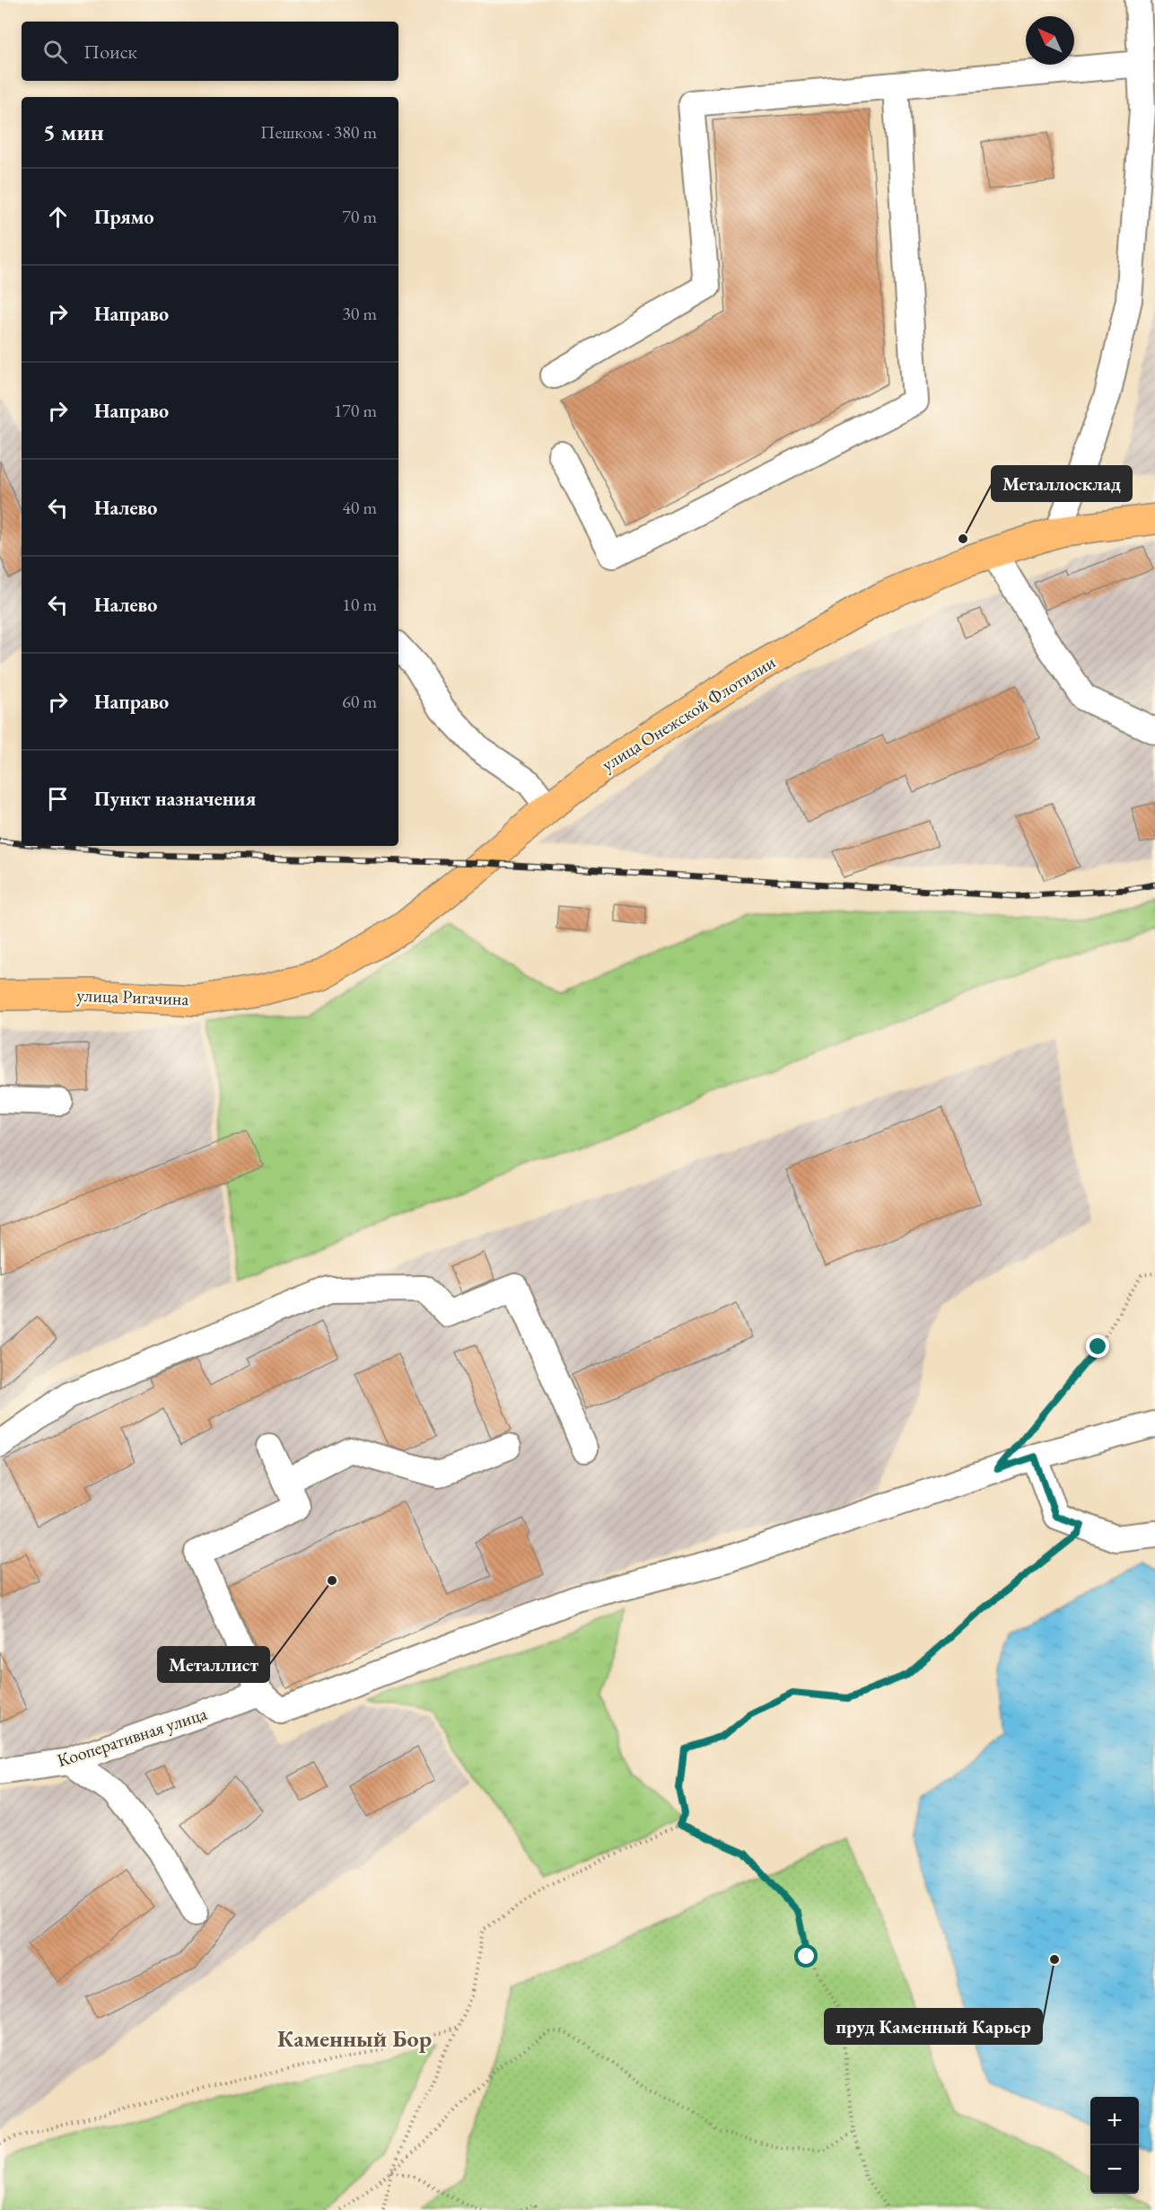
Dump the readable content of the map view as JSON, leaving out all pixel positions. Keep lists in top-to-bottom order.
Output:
{
  "streets": {
    "main road": ["улица Ригачина"],
    "street": ["Кооперативная улица"]
  },
  "districts": ["Каменный Бор"],
  "places": ["Металлосклад", "Металлист", "пруд Каменный Карьер"],
  "north": "top left",
  "page": {
    "search": "Поиск",
    "heading": ["5 мин", "Пешком · 380 m"],
    "list": [
      ["Прямо", "70 m"],
      ["Направо", "30 m"],
      ["Направо", "170 m"],
      ["Налево", "40 m"],
      ["Налево", "10 m"],
      ["Направо", "60 m"],
      "Пункт назначения"
    ],
    "map_buttons": ["+", "−"]
  }
}
